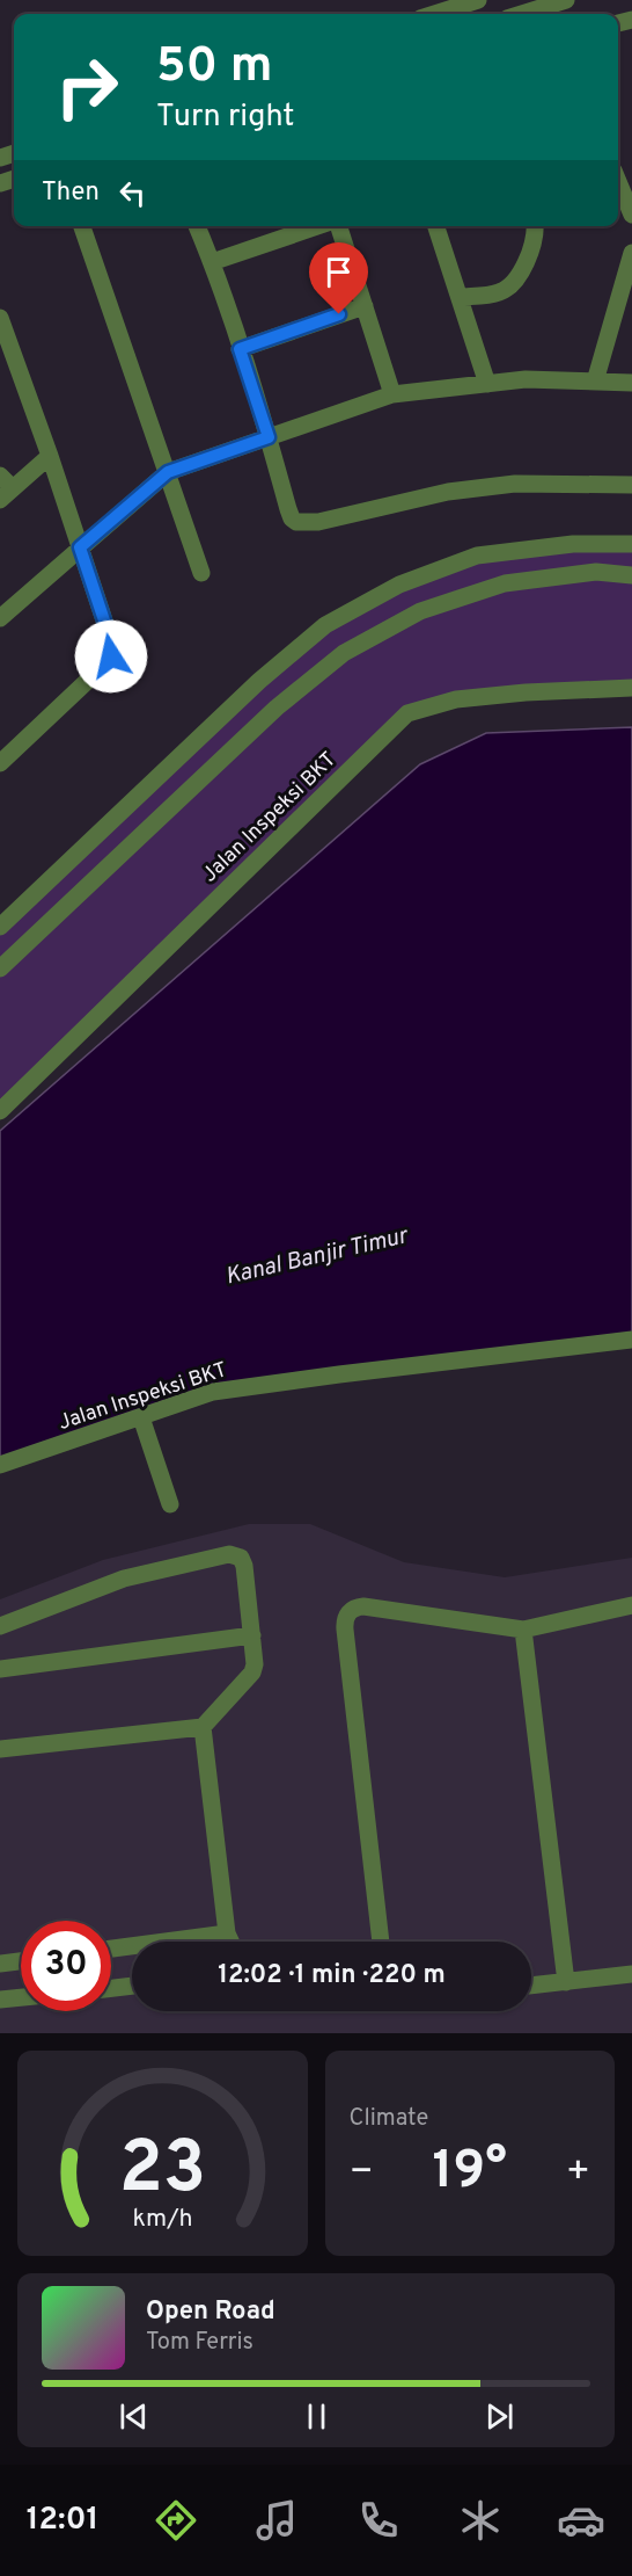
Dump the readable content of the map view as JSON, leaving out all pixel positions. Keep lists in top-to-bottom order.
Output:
{
  "streets": {
    "street": ["Jalan Inspeksi BKT"]
  },
  "water": ["Kanal Banjir Timur"],
  "page": {
    "turn": ["50 m", "Turn right"],
    "then": "Then",
    "limit": "30",
    "trip": "12:02 · 1 min · 220 m",
    "tile": "Climate",
    "heat": ["−", "19°", "+"],
    "song": ["Open Road", "Tom Ferris"],
    "tabs": "12:01",
    "gauge": ["23", "km/h"]
  }
}
